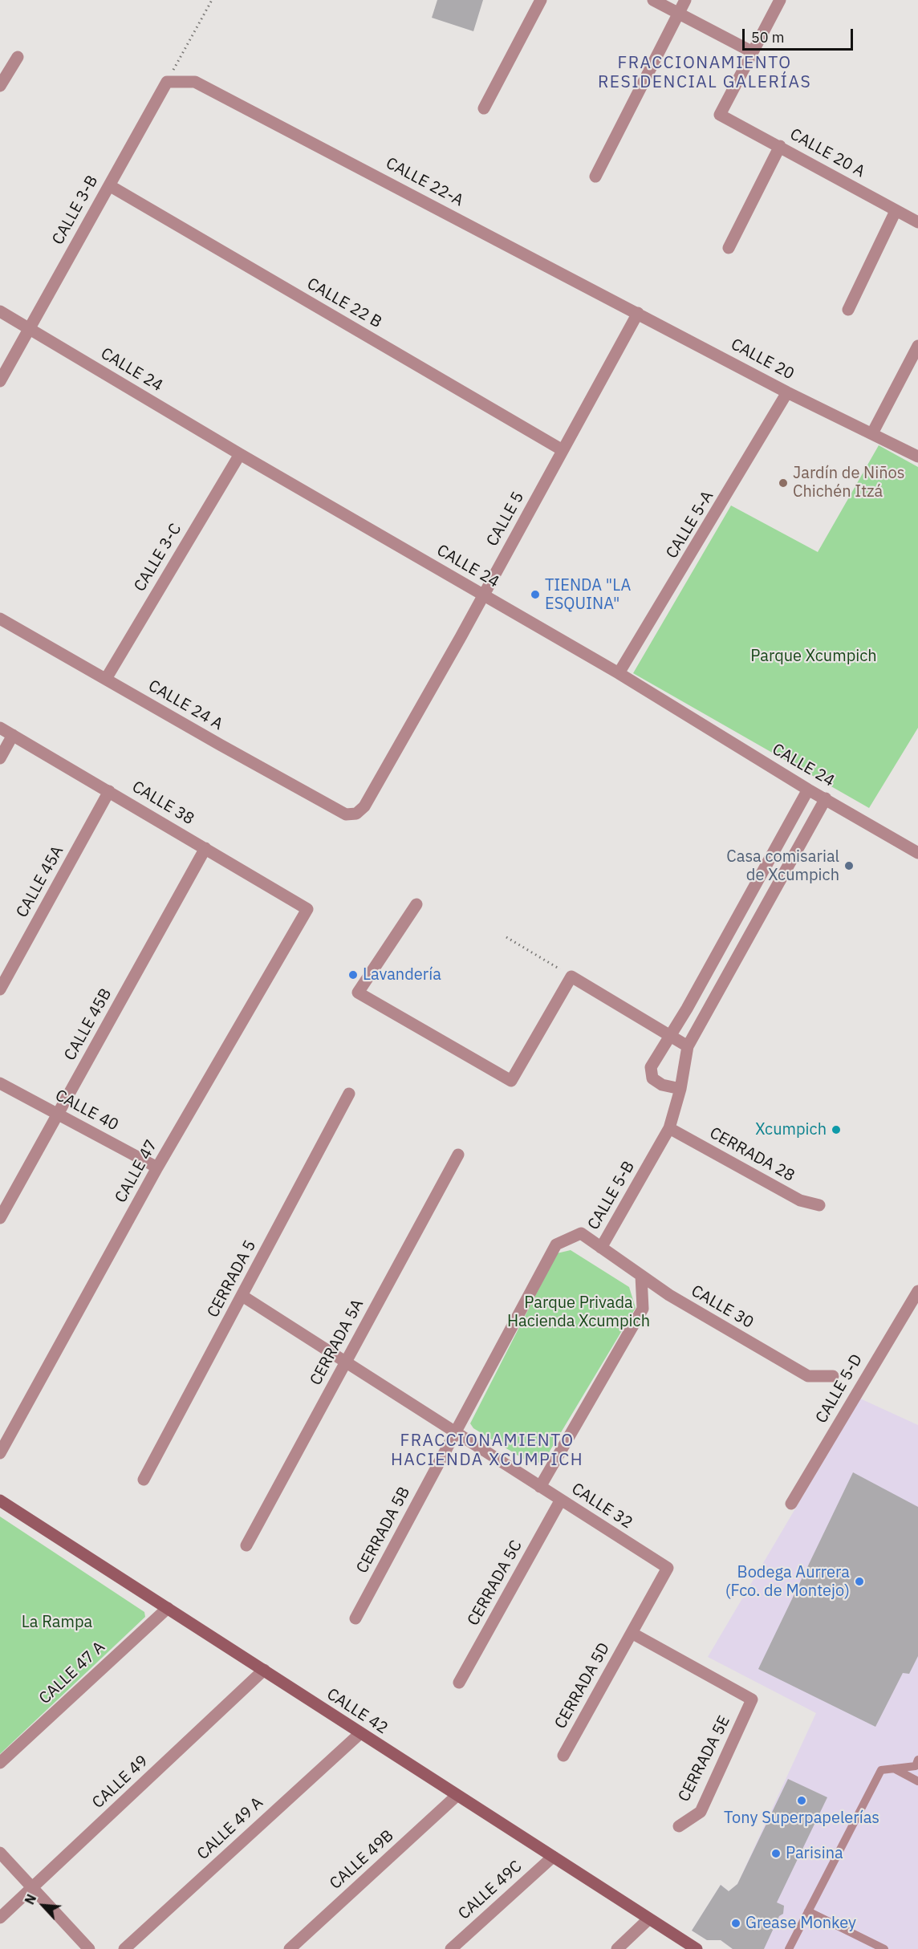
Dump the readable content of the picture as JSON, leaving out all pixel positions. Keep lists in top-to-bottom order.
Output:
{
  "streets": {
    "street": [
      "CALLE 20 A",
      "CALLE 22-A",
      "CALLE 3-B",
      "CALLE 22 B",
      "CALLE 20",
      "CALLE 24",
      "CALLE 5",
      "CALLE 5-A",
      "CALLE 3-C",
      "CALLE 24 A",
      "CALLE 38",
      "CALLE 45A",
      "CALLE 45B",
      "CALLE 40",
      "CERRADA 28",
      "CALLE 47",
      "CALLE 5-B",
      "CERRADA 5",
      "CALLE 30",
      "CERRADA 5A",
      "CALLE 5-D",
      "CALLE 32",
      "CERRADA 5B",
      "CERRADA 5C",
      "CALLE 47 A",
      "CERRADA 5D",
      "CALLE 42",
      "CERRADA 5E",
      "CALLE 49",
      "CALLE 49 A",
      "CALLE 49B",
      "CALLE 49C"
    ]
  },
  "crossings": [
    ["CALLE 22-A", "CALLE 3-B"],
    ["CALLE 22-A", "CALLE 20"],
    ["CALLE 22-A", "CALLE 5"],
    ["CALLE 3-B", "CALLE 22 B"],
    ["CALLE 3-B", "CALLE 24"],
    ["CALLE 22 B", "CALLE 5"],
    ["CALLE 20", "CALLE 5"],
    ["CALLE 20", "CALLE 5-A"],
    ["CALLE 24", "CALLE 5"],
    ["CALLE 24", "CALLE 5-A"],
    ["CALLE 24", "CALLE 3-C"],
    ["CALLE 24", "CALLE 5-B"],
    ["CALLE 5", "CALLE 24 A"],
    ["CALLE 3-C", "CALLE 24 A"],
    ["CALLE 38", "CALLE 45A"],
    ["CALLE 38", "CALLE 45B"],
    ["CALLE 38", "CALLE 47"],
    ["CALLE 45B", "CALLE 40"],
    ["CALLE 40", "CALLE 47"],
    ["CERRADA 28", "CALLE 5-B"],
    ["CALLE 5-B", "CALLE 30"],
    ["CALLE 5-B", "CALLE 32"],
    ["CALLE 5-B", "CERRADA 5B"],
    ["CERRADA 5", "CALLE 32"],
    ["CERRADA 5A", "CALLE 32"],
    ["CALLE 32", "CERRADA 5B"],
    ["CALLE 32", "CERRADA 5C"],
    ["CALLE 32", "CERRADA 5D"],
    ["CALLE 32", "CERRADA 5E"],
    ["CALLE 47 A", "CALLE 42"],
    ["CERRADA 5D", "CERRADA 5E"],
    ["CALLE 42", "CALLE 49"],
    ["CALLE 42", "CALLE 49 A"],
    ["CALLE 42", "CALLE 49B"],
    ["CALLE 42", "CALLE 49C"]
  ],
  "districts": ["FRACCIONAMIENTO RESIDENCIAL GALERÍAS", "FRACCIONAMIENTO HACIENDA XCUMPICH"],
  "parks": ["Parque Xcumpich", "Parque Privada Hacienda Xcumpich", "La Rampa"],
  "places": [
    "Jardín de Niños Chichén Itzá",
    "TIENDA \"LA ESQUINA\"",
    "Casa comisarial de Xcumpich",
    "Lavandería",
    "Xcumpich",
    "Bodega Aurrera (Fco. de Montejo)",
    "Tony Superpapelerías",
    "Parisina",
    "Grease Monkey"
  ],
  "scale_bar": "50 m",
  "north": "top left"
}
